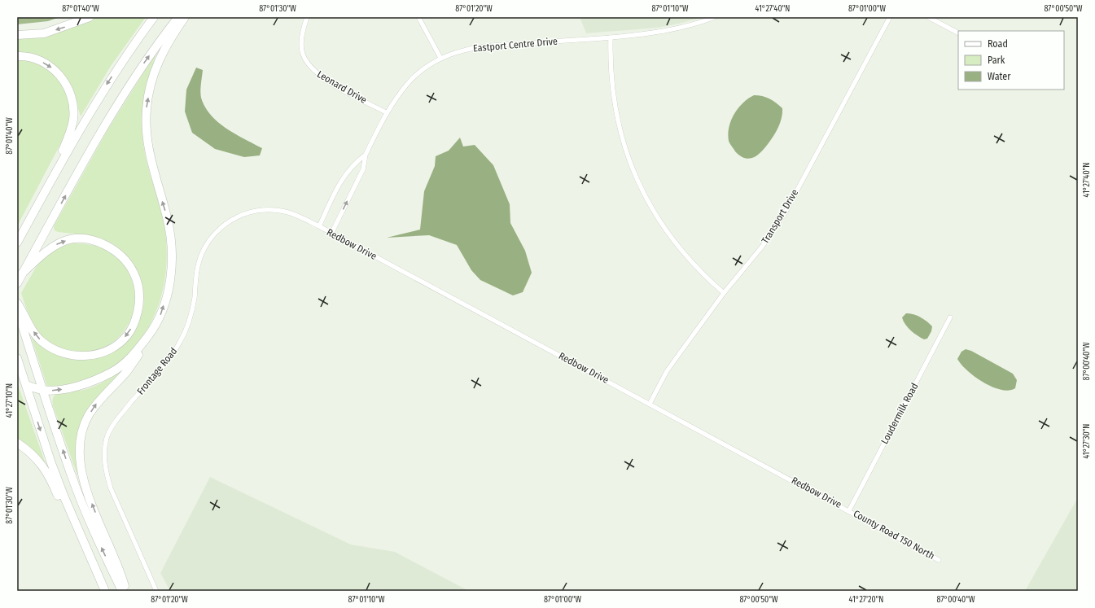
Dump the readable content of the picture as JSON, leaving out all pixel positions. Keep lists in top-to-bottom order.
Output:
{
  "streets": {
    "street": [
      "Eastport Centre Drive",
      "Leonard Drive",
      "Transport Drive",
      "Redbow Drive",
      "Frontage Road",
      "Loudermilk Road",
      "County Road 150 North"
    ]
  },
  "crossings": [
    ["Eastport Centre Drive", "Leonard Drive"],
    ["Eastport Centre Drive", "Redbow Drive"],
    ["Eastport Centre Drive", "Frontage Road"],
    ["Transport Drive", "Redbow Drive"],
    ["Redbow Drive", "Frontage Road"],
    ["Redbow Drive", "Loudermilk Road"],
    ["Redbow Drive", "County Road 150 North"],
    ["Loudermilk Road", "County Road 150 North"]
  ],
  "legend": ["Road", "Park", "Water"],
  "coordinates": [
    "87°01'40\"W",
    "87°01'30\"W",
    "87°01'20\"W",
    "87°01'10\"W",
    "41°27'40\"N",
    "87°01'00\"W",
    "87°00'50\"W",
    "87°00'40\"W",
    "41°27'10\"N",
    "41°27'30\"N",
    "41°27'20\"N"
  ]
}
